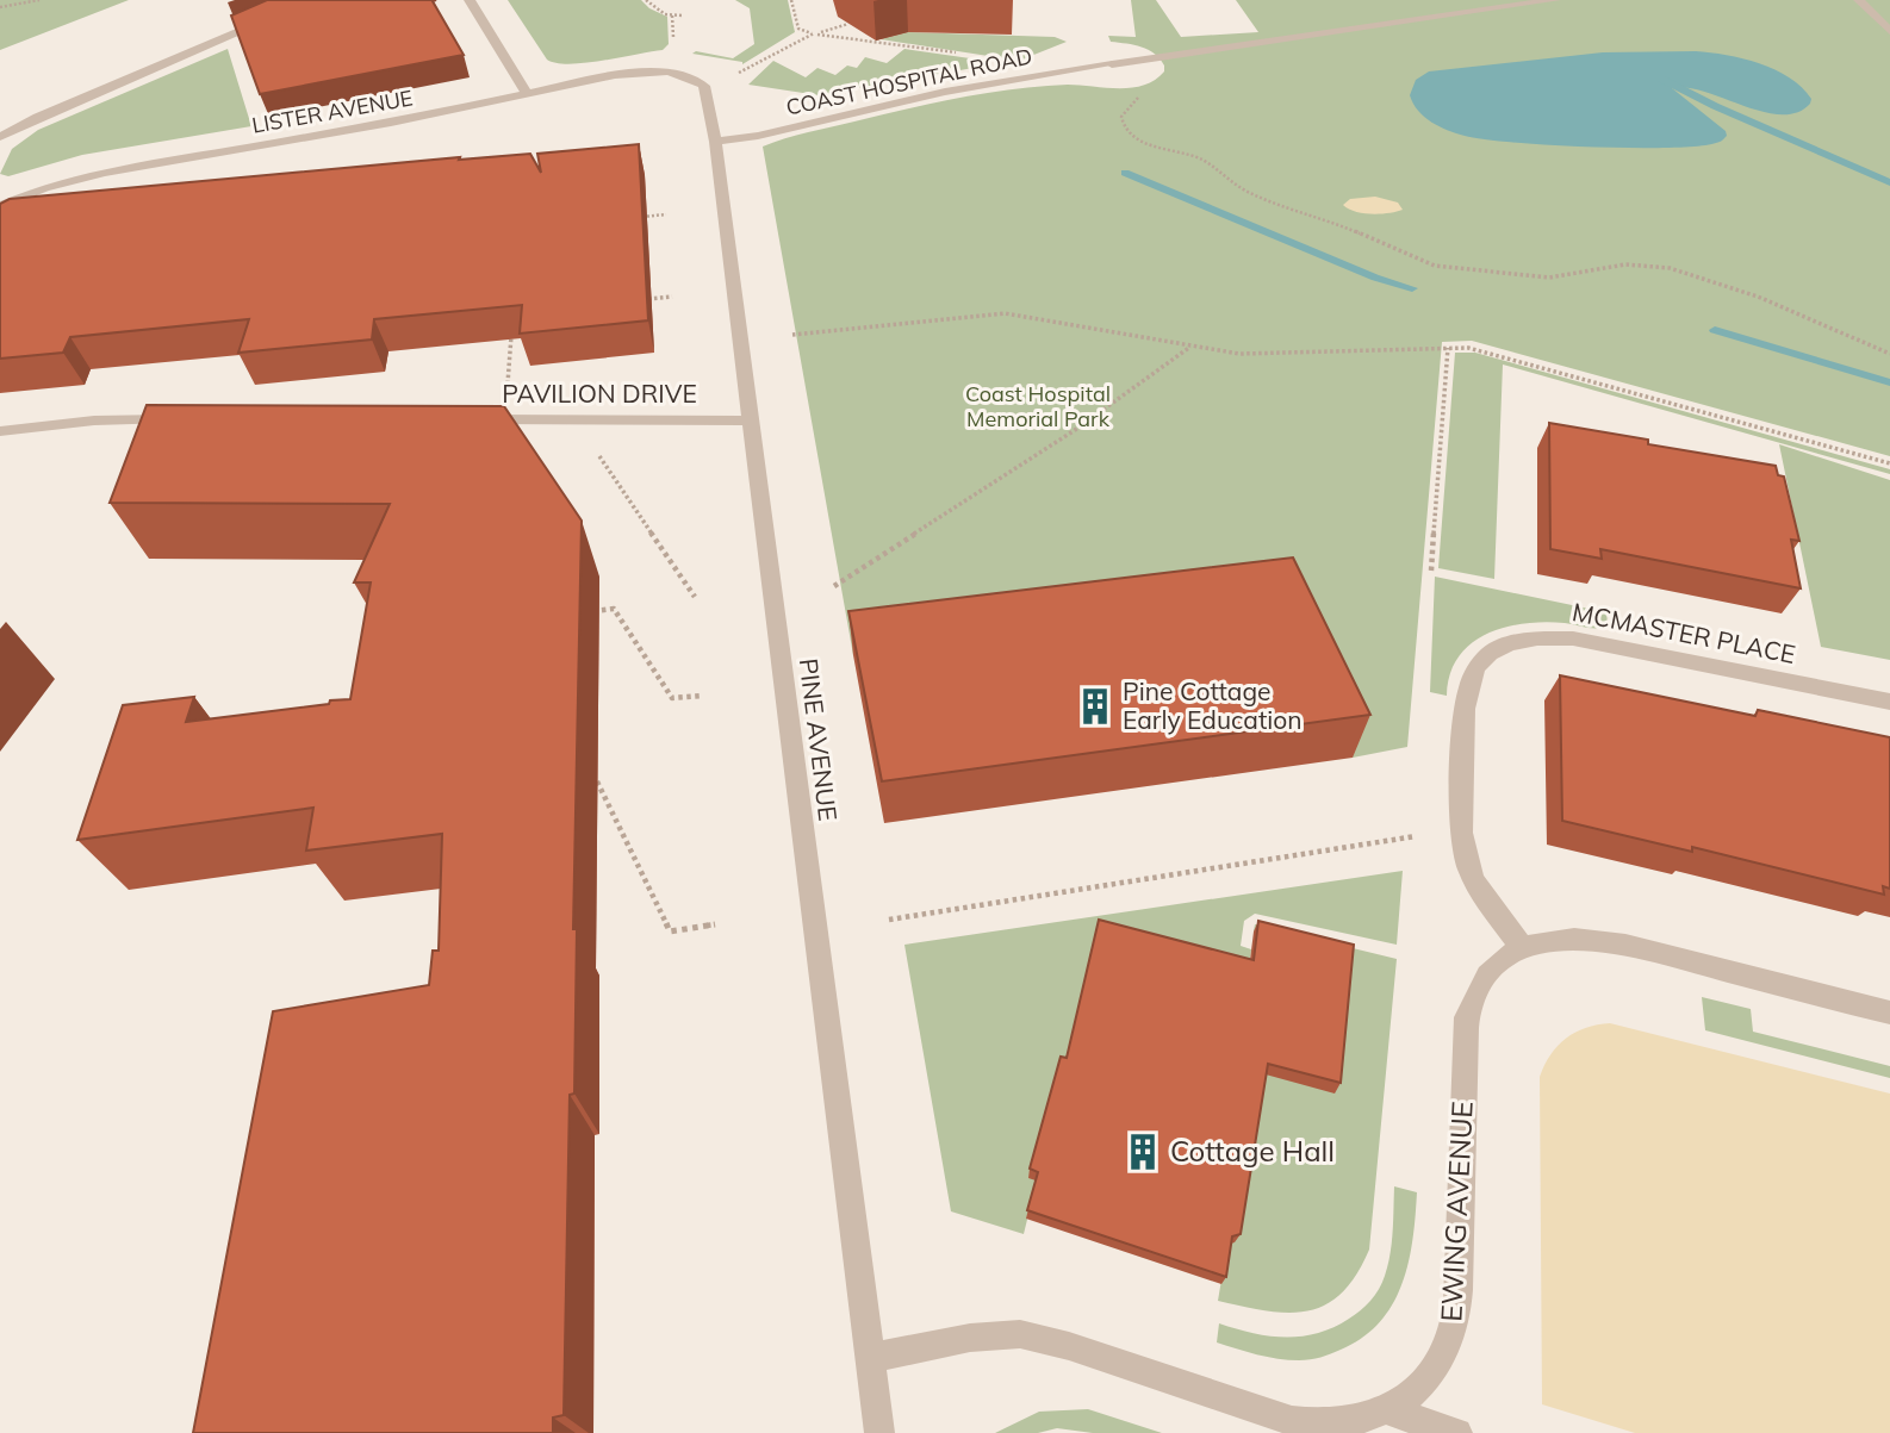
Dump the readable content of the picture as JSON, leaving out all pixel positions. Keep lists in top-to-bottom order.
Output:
{
  "streets": {
    "street": [
      "COAST HOSPITAL ROAD",
      "LISTER AVENUE",
      "PAVILION DRIVE",
      "MCMASTER PLACE",
      "PINE AVENUE",
      "EWING AVENUE"
    ]
  },
  "crossings": [
    ["COAST HOSPITAL ROAD", "PINE AVENUE"],
    ["LISTER AVENUE", "PINE AVENUE"],
    ["PAVILION DRIVE", "PINE AVENUE"],
    ["MCMASTER PLACE", "EWING AVENUE"],
    ["PINE AVENUE", "EWING AVENUE"]
  ],
  "parks": ["Coast Hospital Memorial Park"],
  "places": {
    "building": ["Pine Cottage Early Education", "Cottage Hall"]
  }
}
